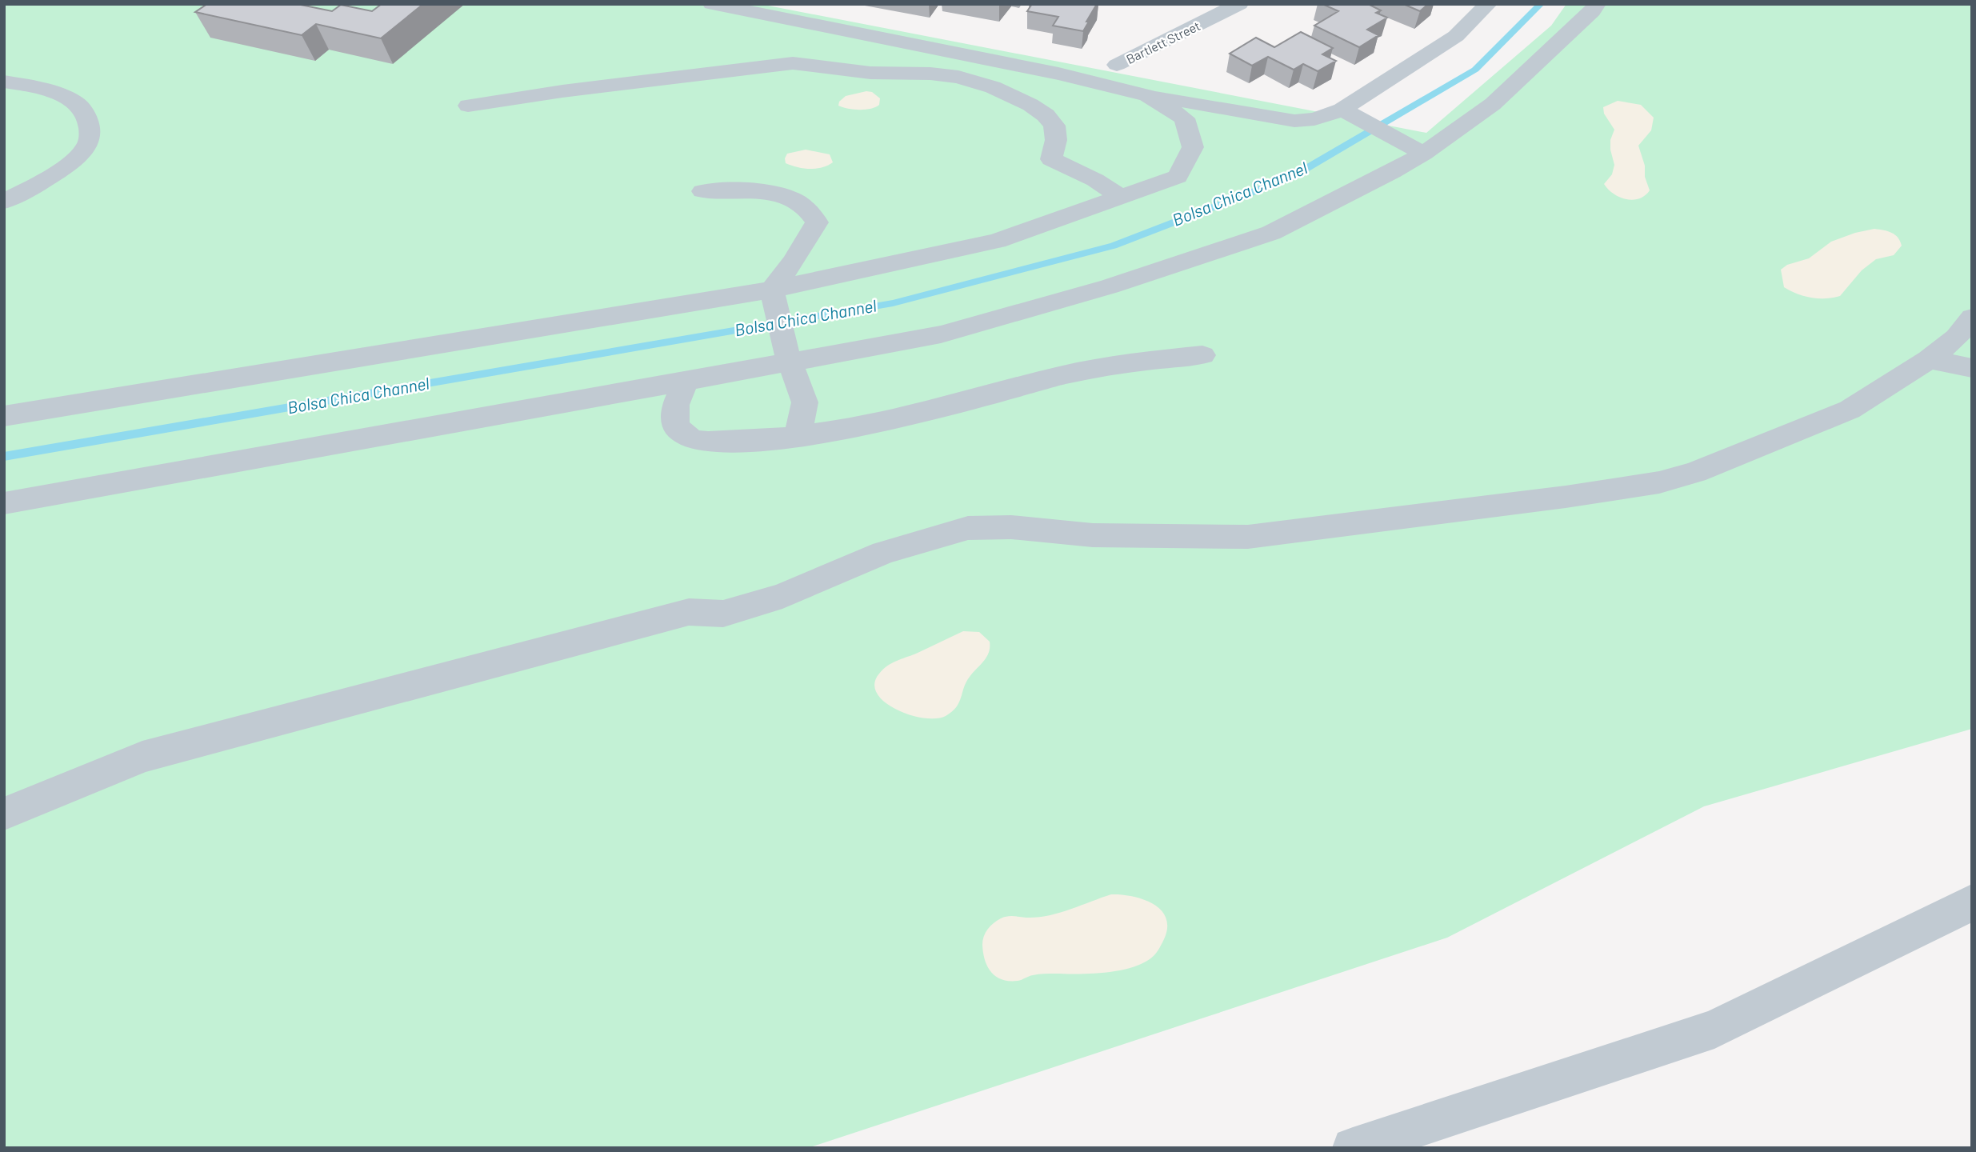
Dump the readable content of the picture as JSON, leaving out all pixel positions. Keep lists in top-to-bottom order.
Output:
{
  "streets": {
    "street": ["Bartlett Street"]
  },
  "water": ["Bolsa Chica Channel"]
}
